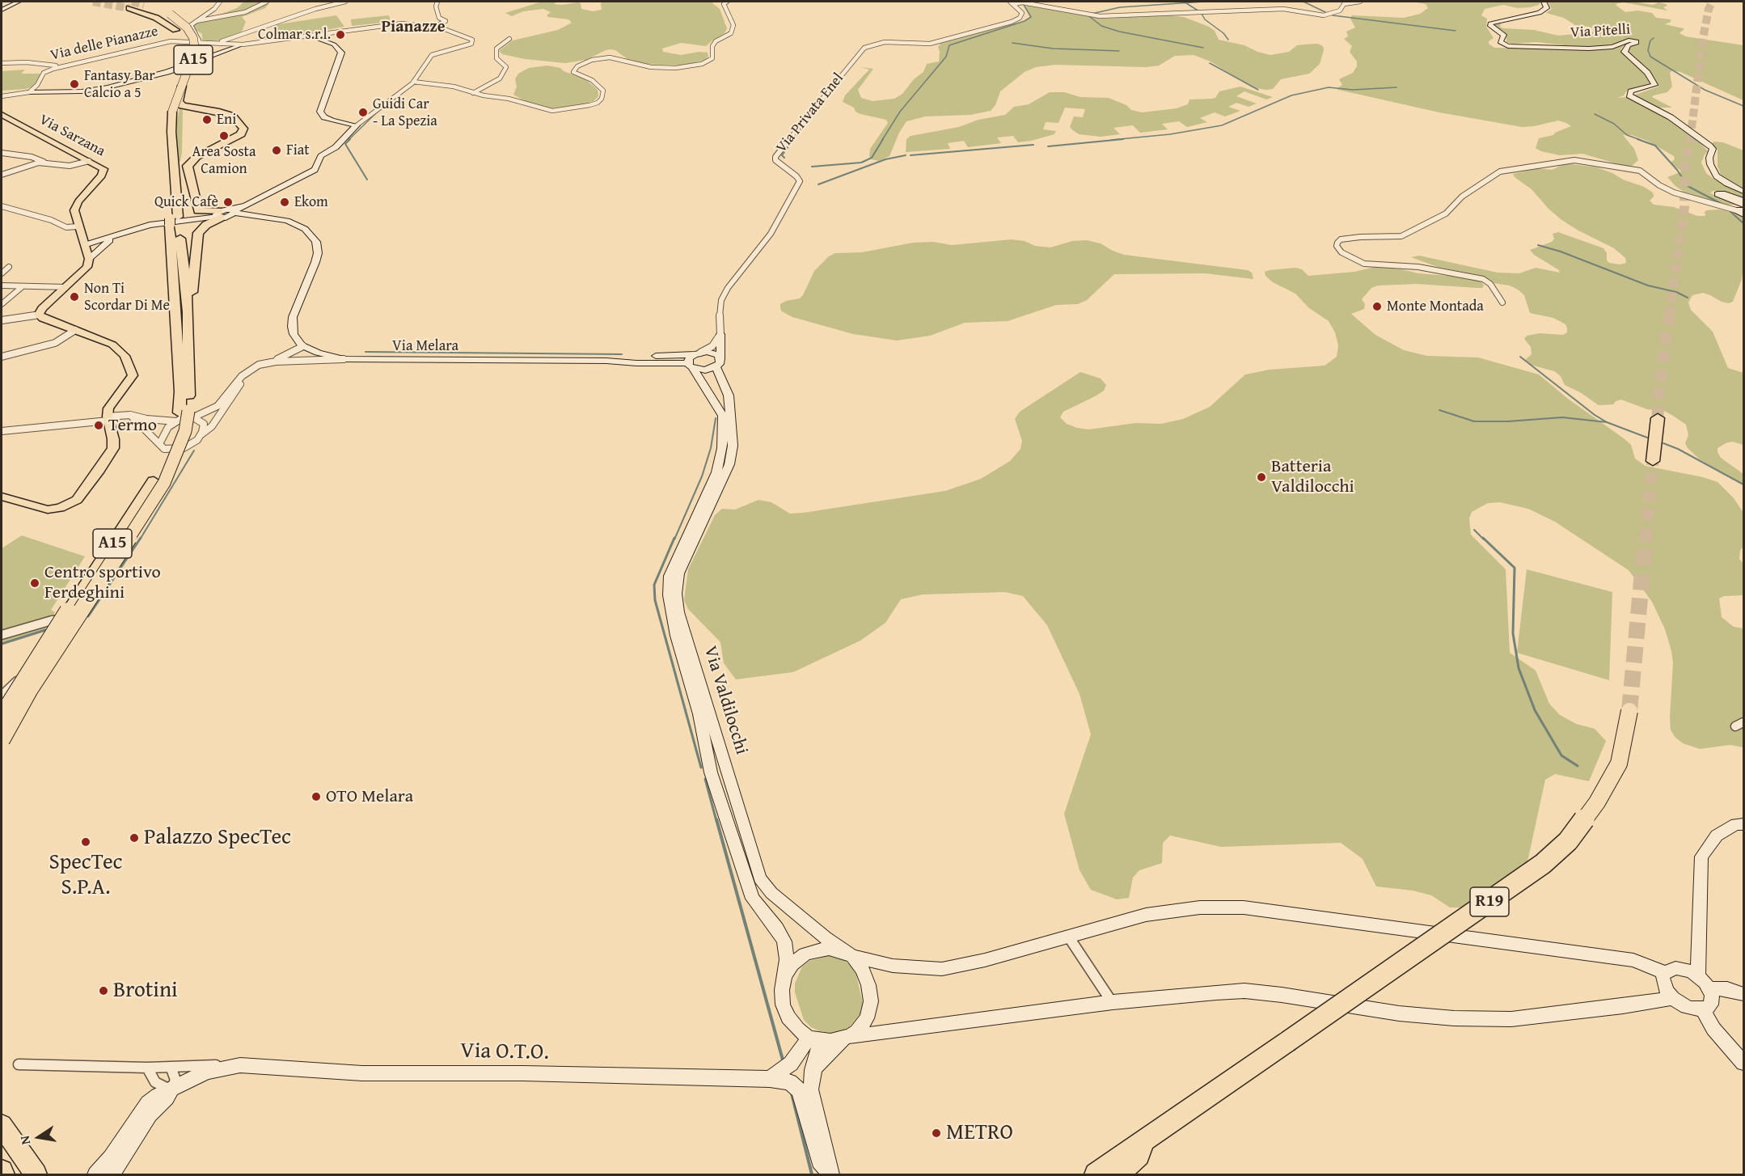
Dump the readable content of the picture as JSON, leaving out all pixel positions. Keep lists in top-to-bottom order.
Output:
{
  "streets": {
    "highway": ["A15", "R19"],
    "main road": ["Via Sarzana"],
    "street": [
      "Via Pitelli",
      "Via delle Pianazze",
      "Via Privata Enel",
      "Via Melara",
      "Via Valdilocchi",
      "Via O.T.O."
    ]
  },
  "crossings": [
    ["Via delle Pianazze", "Via Sarzana"],
    ["A15", "Via Melara"]
  ],
  "districts": ["Pianazze"],
  "places": [
    "Colmar s.r.l.",
    "Fantasy Bar Calcio a 5",
    "Guidi Car - La Spezia",
    "Eni",
    "Area Sosta Camion",
    "Fiat",
    "Quick Cafè",
    "Ekom",
    "Non Ti Scordar Di Me",
    "Monte Montada",
    "Termo",
    "Batteria Valdilocchi",
    "Centro sportivo Ferdeghini",
    "OTO Melara",
    "Palazzo SpecTec",
    "SpecTec S.P.A.",
    "Brotini",
    "METRO"
  ],
  "north": "left"
}
